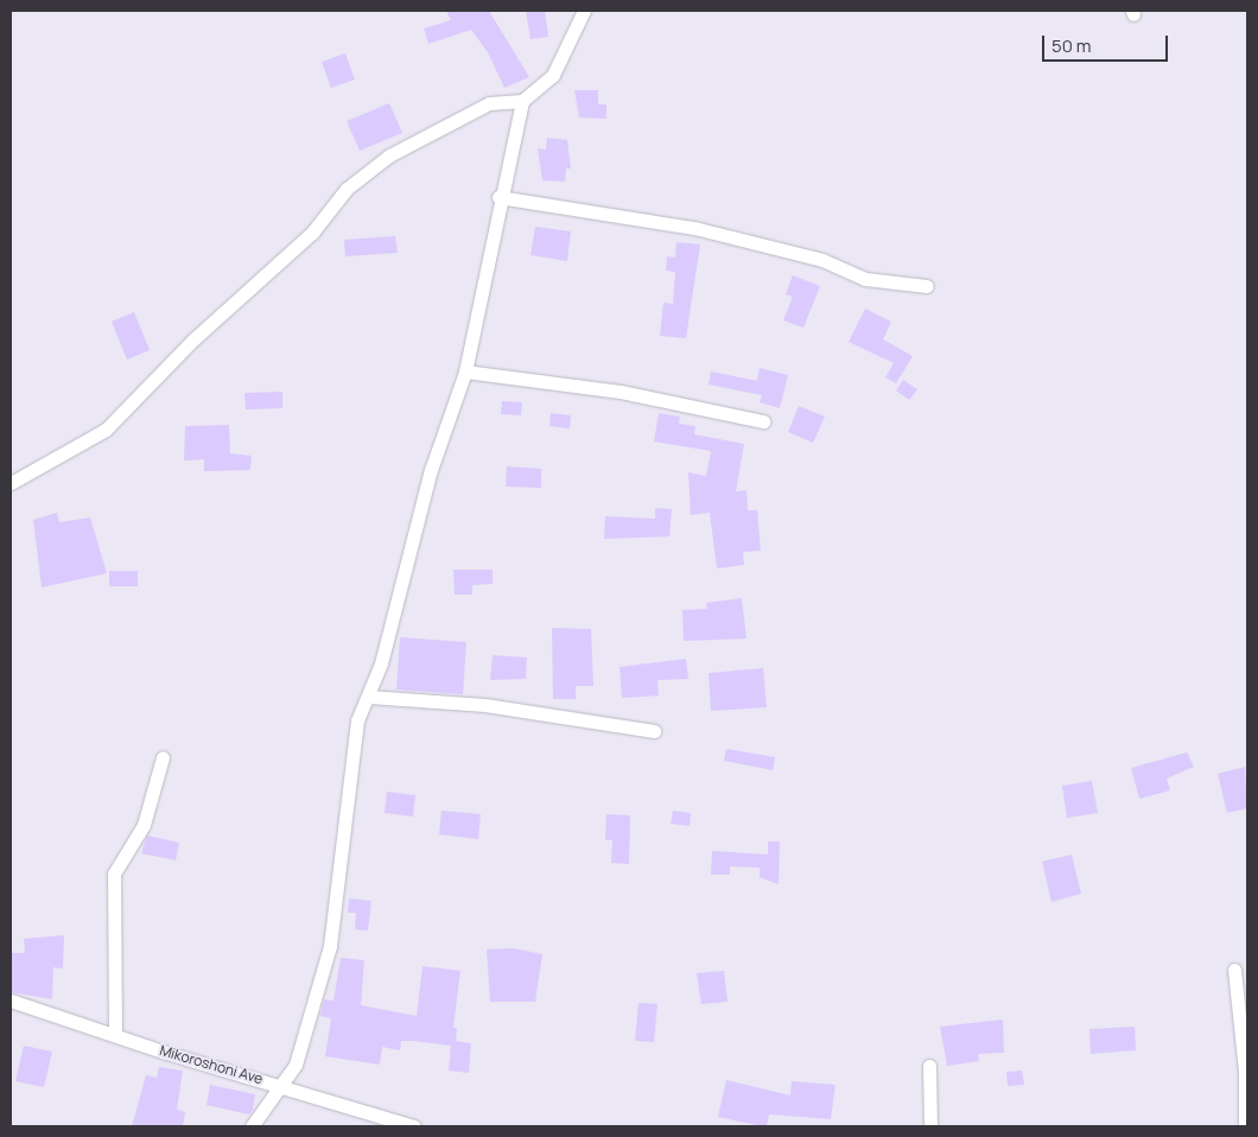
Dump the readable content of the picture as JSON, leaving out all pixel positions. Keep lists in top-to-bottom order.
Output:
{
  "streets": {
    "street": ["Mikoroshoni Ave"]
  },
  "scale_bar": "50 m"
}
